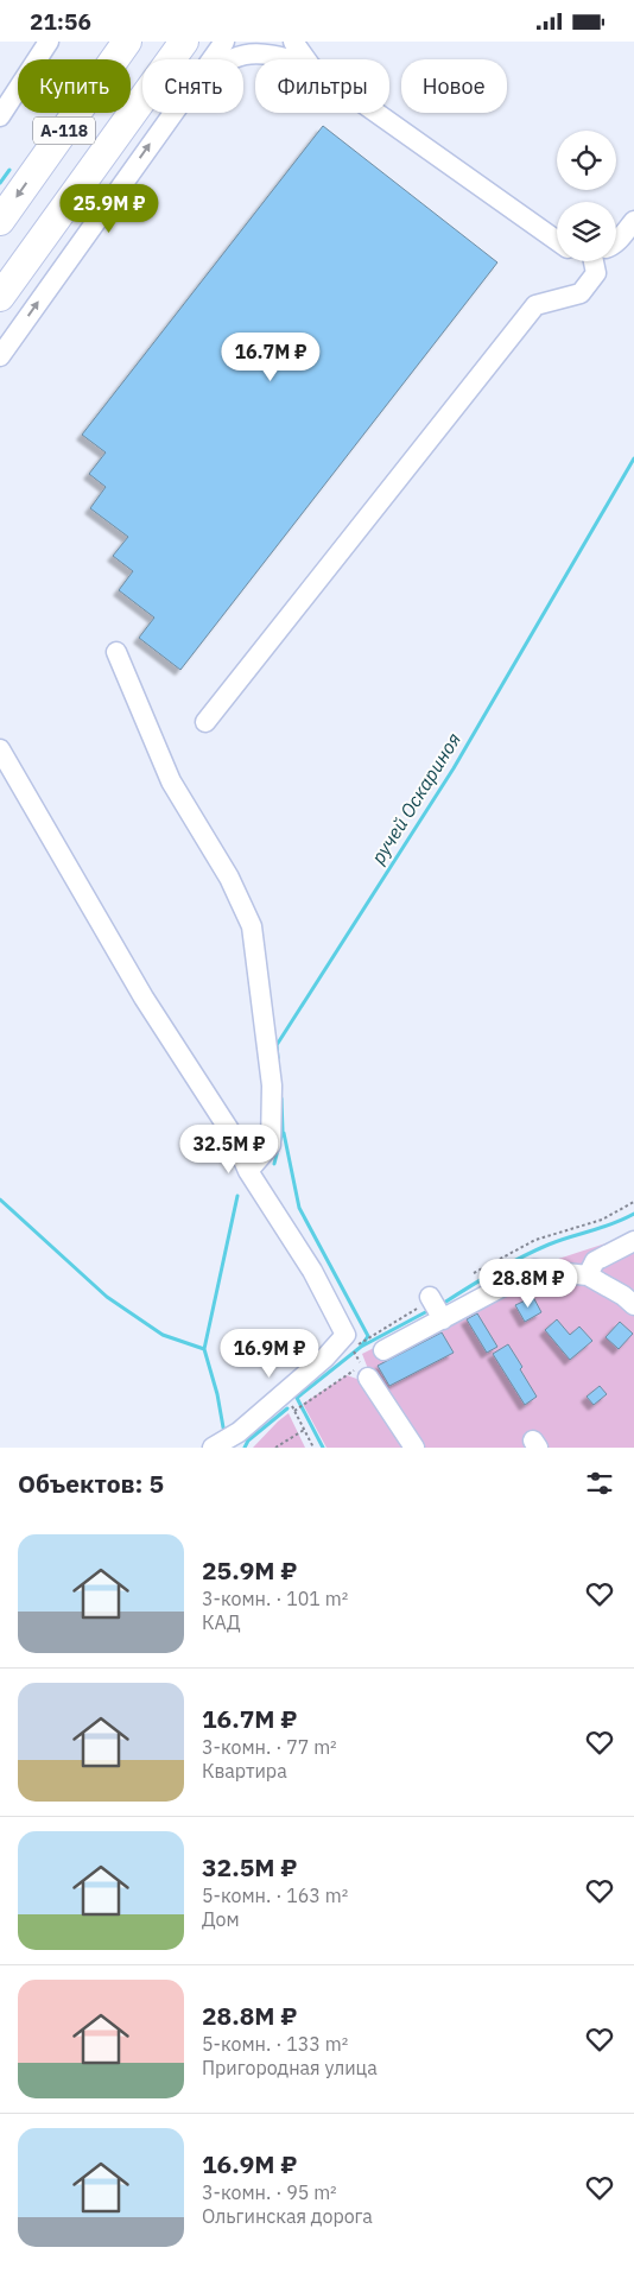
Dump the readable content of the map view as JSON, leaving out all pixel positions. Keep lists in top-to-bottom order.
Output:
{
  "streets": {
    "highway": ["А-118"]
  },
  "water": ["ручей Оскариноя"],
  "page": {
    "status": "21:56",
    "chip": [
      "Купить",
      "Снять",
      "Фильтры",
      "Новое"
    ],
    "price": [
      "25.9M ₽",
      "16.7M ₽",
      "32.5M ₽",
      "28.8M ₽",
      "16.9M ₽"
    ],
    "heading": "Объектов: 5",
    "list": [
      {
        "name": "25.9M ₽",
        "note": "3-комн. · 101 m² · КАД"
      },
      {
        "name": "16.7M ₽",
        "note": "3-комн. · 77 m² · Квартира"
      },
      {
        "name": "32.5M ₽",
        "note": "5-комн. · 163 m² · Дом"
      },
      {
        "name": "28.8M ₽",
        "note": "5-комн. · 133 m² · Пригородная улица"
      },
      {
        "name": "16.9M ₽",
        "note": "3-комн. · 95 m² · Ольгинская дорога"
      }
    ]
  }
}
